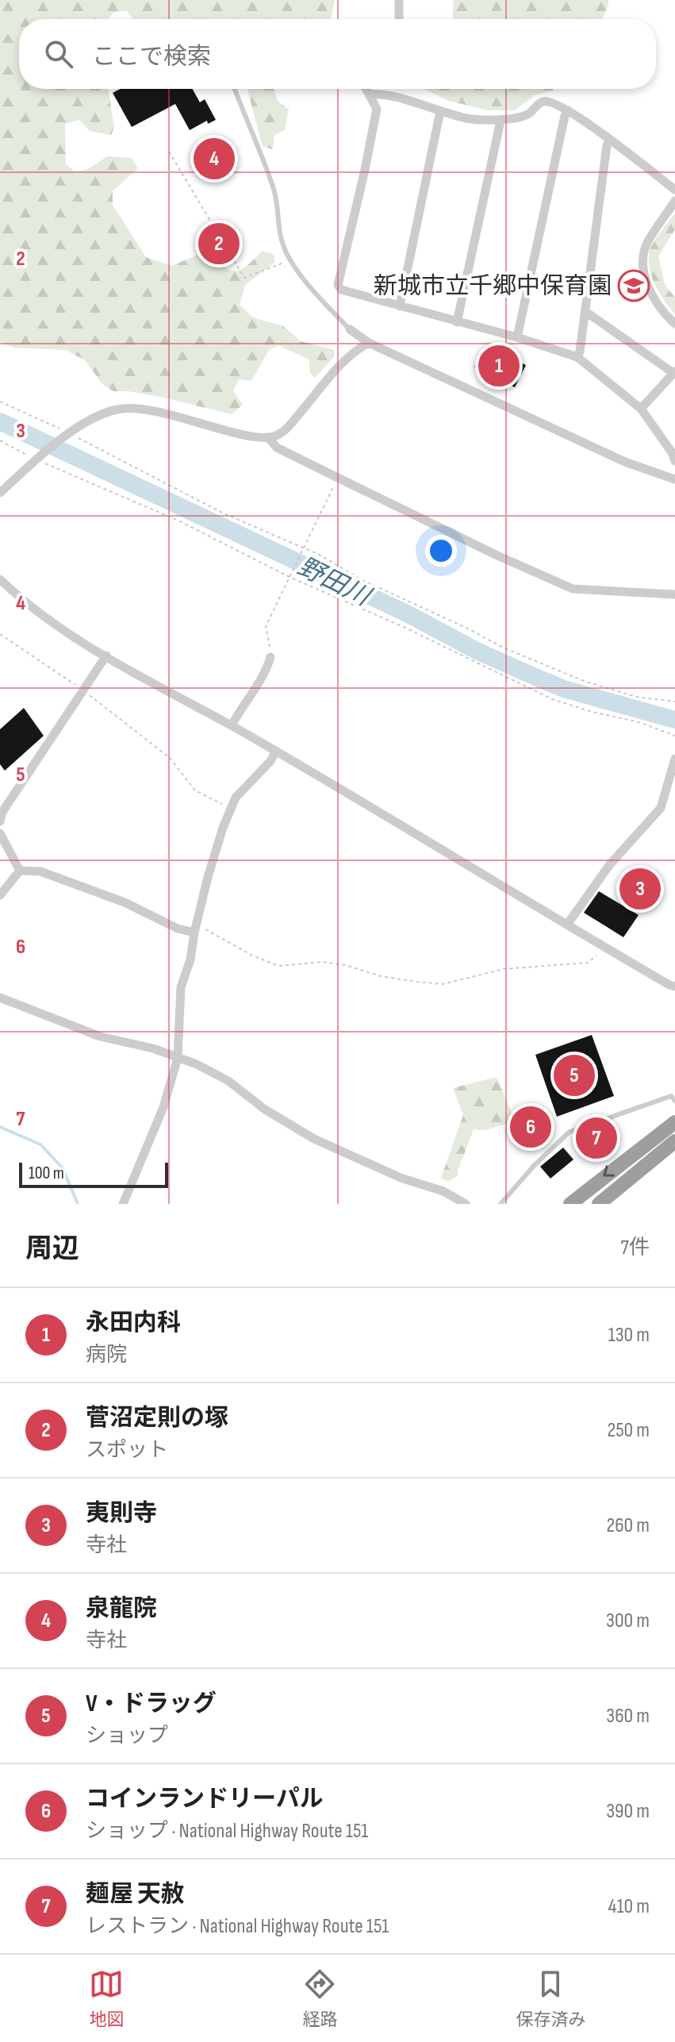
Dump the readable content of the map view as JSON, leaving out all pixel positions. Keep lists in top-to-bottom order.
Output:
{
  "water": ["野田川"],
  "places": {
    "school or university": ["新城市立千郷中保育園"]
  },
  "scale_bar": "100 m",
  "page": {
    "search": "ここで検索",
    "pins": [
      "4",
      "2",
      "1",
      "3",
      "5",
      "6",
      "7"
    ],
    "scale": "100 m",
    "heading": ["周辺", "7件"],
    "list": [
      {
        "mark": "1",
        "name": "永田内科",
        "note": "病院",
        "value": "130 m"
      },
      {
        "mark": "2",
        "name": "菅沼定則の塚",
        "note": "スポット",
        "value": "250 m"
      },
      {
        "mark": "3",
        "name": "夷則寺",
        "note": "寺社",
        "value": "260 m"
      },
      {
        "mark": "4",
        "name": "泉龍院",
        "note": "寺社",
        "value": "300 m"
      },
      {
        "mark": "5",
        "name": "V・ドラッグ",
        "note": "ショップ",
        "value": "360 m"
      },
      {
        "mark": "6",
        "name": "コインランドリーパル",
        "note": "ショップ · National Highway Route 151",
        "value": "390 m"
      },
      {
        "mark": "7",
        "name": "麺屋 天赦",
        "note": "レストラン · National Highway Route 151",
        "value": "410 m"
      }
    ],
    "nav": ["地図", "経路", "保存済み"]
  },
  "grid": {
    "rows": [
      "2",
      "3",
      "4",
      "5",
      "6",
      "7"
    ]
  }
}
